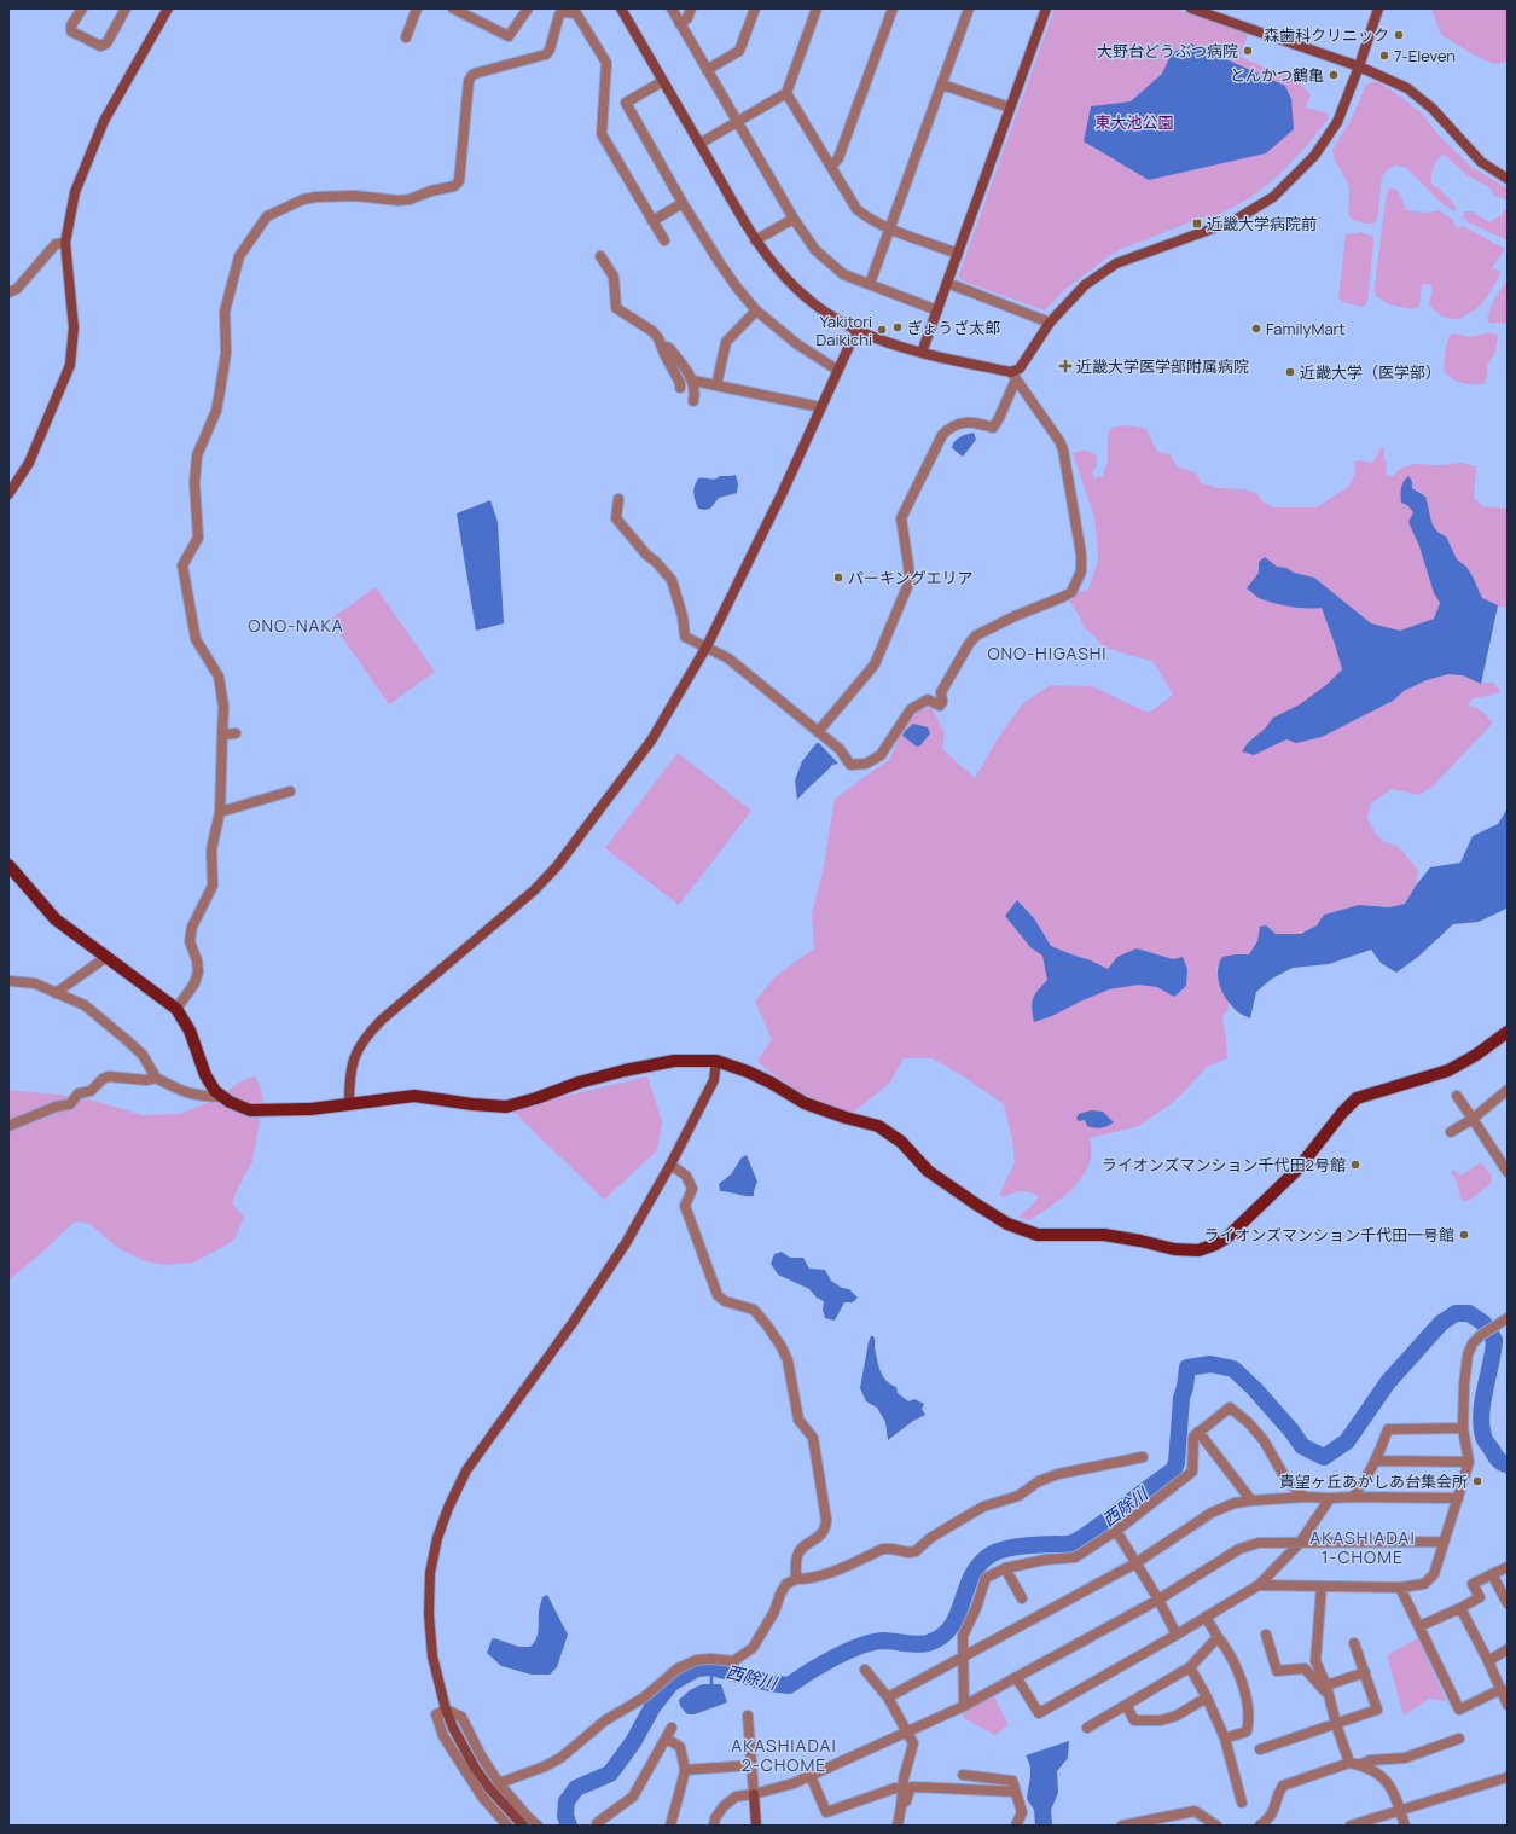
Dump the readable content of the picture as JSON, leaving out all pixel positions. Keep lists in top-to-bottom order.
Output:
{
  "districts": [
    "ONO-NAKA",
    "ONO-HIGASHI",
    "AKASHIADAI 1-CHOME",
    "AKASHIADAI 2-CHOME"
  ],
  "water": ["西除川"],
  "parks": ["東大池公園"],
  "places": {
    "other": [
      "森歯科クリニック",
      "大野台どうぶつ病院",
      "7-Eleven",
      "とんかつ鶴亀",
      "ぎょうざ太郎",
      "FamilyMart",
      "Yakitori Daikichi",
      "近畿大学（医学部）",
      "パーキングエリア",
      "ライオンズマンション千代田2号館",
      "ライオンズマンション千代田一号館",
      "貴望ヶ丘あかしあ台集会所"
    ],
    "transit": ["近畿大学病院前"],
    "health": ["近畿大学医学部附属病院"]
  }
}
